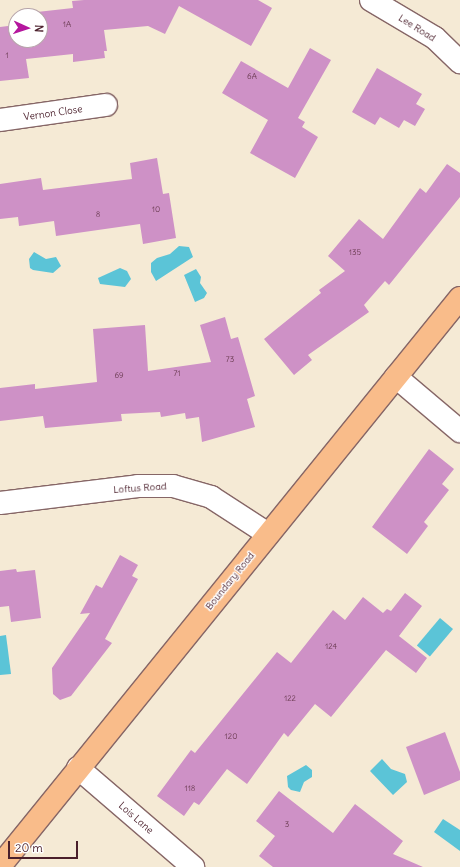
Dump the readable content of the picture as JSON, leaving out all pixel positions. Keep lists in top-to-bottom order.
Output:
{
  "streets": {
    "main road": ["Boundary Road"],
    "street": [
      "Lee Road",
      "Vernon Close",
      "Loftus Road",
      "Lois Lane"
    ]
  },
  "crossings": [
    ["Loftus Road", "Boundary Road"],
    ["Boundary Road", "Lois Lane"]
  ],
  "house_numbers": [
    "1A",
    "1",
    "6A",
    "10",
    "8",
    "135",
    "73",
    "71",
    "69",
    "124",
    "122",
    "120",
    "118",
    "3"
  ],
  "scale_bar": "20 m",
  "north": "right"
}
